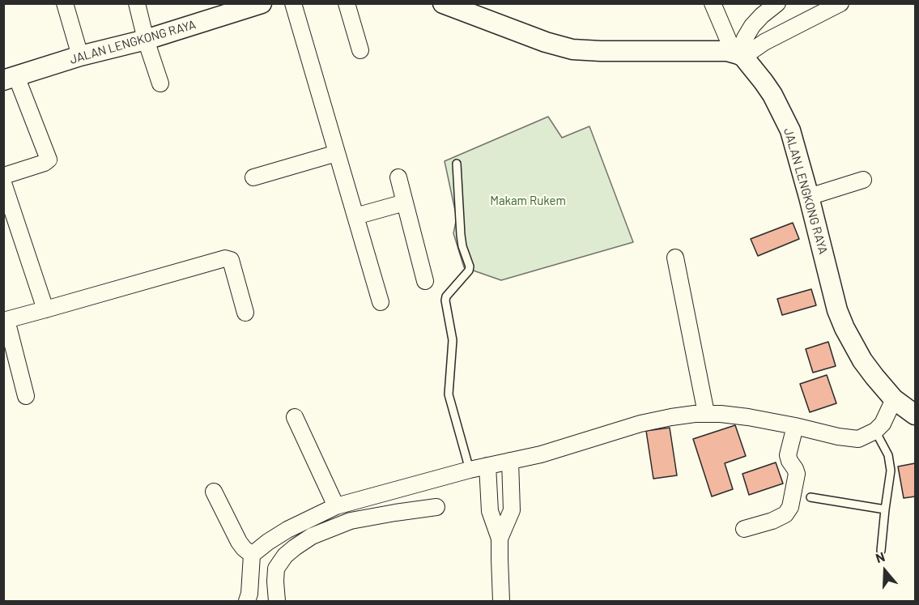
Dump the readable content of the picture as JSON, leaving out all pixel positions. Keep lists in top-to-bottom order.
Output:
{
  "streets": {
    "street": ["JALAN LENGKONG RAYA"]
  },
  "parks": ["Makam Rukem"],
  "north": "top"
}
